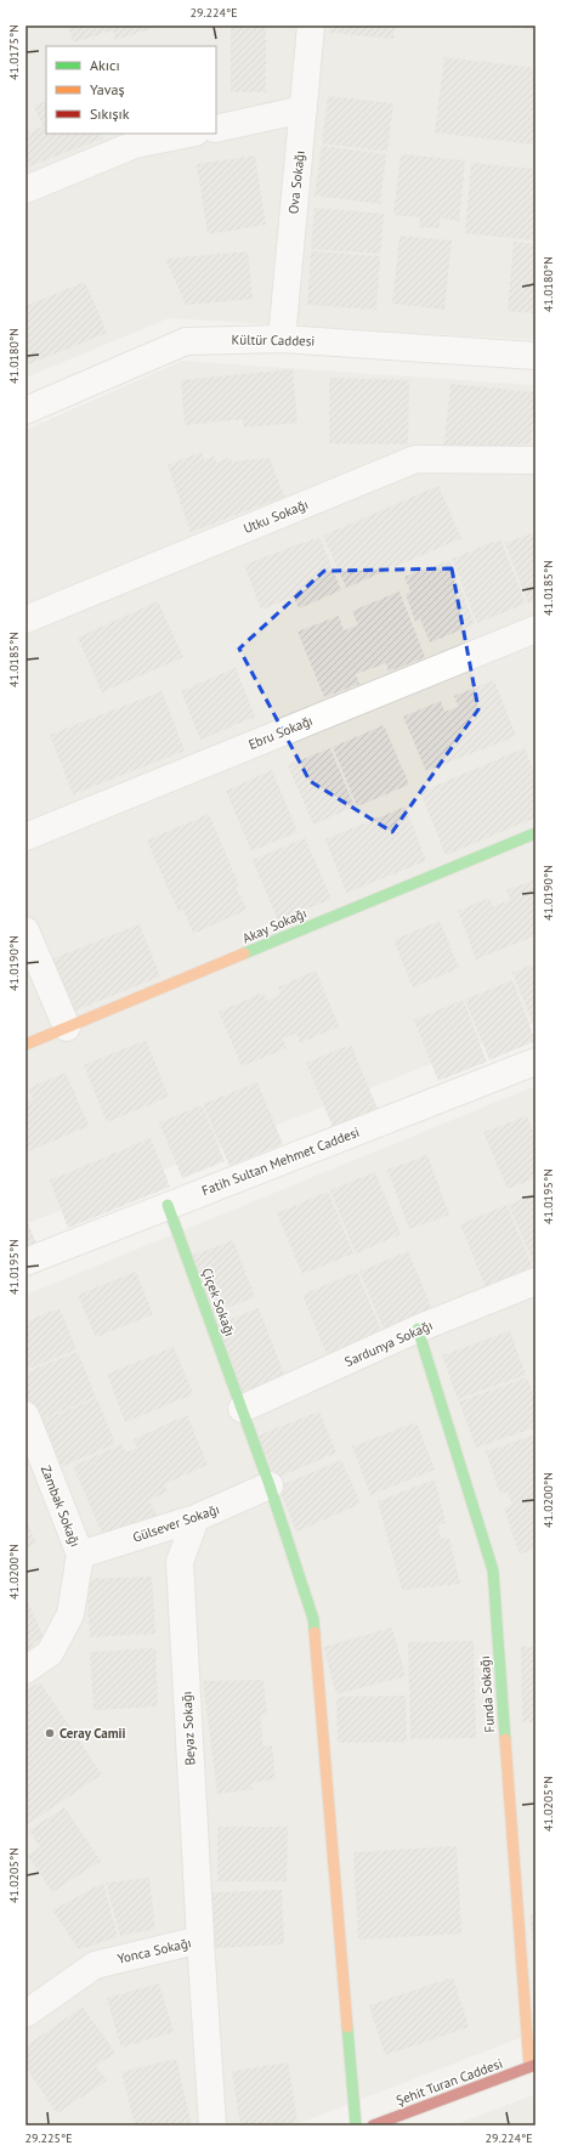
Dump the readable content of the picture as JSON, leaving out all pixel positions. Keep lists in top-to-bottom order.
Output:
{
  "streets": {
    "street": [
      "Ova Sokağı",
      "Kültür Caddesi",
      "Utku Sokağı",
      "Ebru Sokağı",
      "Akay Sokağı",
      "Fatih Sultan Mehmet Caddesi",
      "Çiçek Sokağı",
      "Sardunya Sokağı",
      "Zambak Sokağı",
      "Gülsever Sokağı",
      "Funda Sokağı",
      "Beyaz Sokağı",
      "Yonca Sokağı",
      "Şehit Turan Caddesi"
    ]
  },
  "crossings": [
    ["Ova Sokağı", "Kültür Caddesi"],
    ["Fatih Sultan Mehmet Caddesi", "Çiçek Sokağı"],
    ["Çiçek Sokağı", "Sardunya Sokağı"],
    ["Çiçek Sokağı", "Gülsever Sokağı"],
    ["Sardunya Sokağı", "Funda Sokağı"],
    ["Zambak Sokağı", "Gülsever Sokağı"],
    ["Gülsever Sokağı", "Beyaz Sokağı"],
    ["Funda Sokağı", "Şehit Turan Caddesi"],
    ["Beyaz Sokağı", "Yonca Sokağı"]
  ],
  "places": ["Ceray Camii"],
  "legend": ["Akıcı", "Yavaş", "Sıkışık"],
  "coordinates": [
    "29.224°E",
    "41.0175°N",
    "41.0180°N",
    "41.0185°N",
    "41.0190°N",
    "41.0195°N",
    "41.0200°N",
    "41.0205°N",
    "29.225°E"
  ]
}
